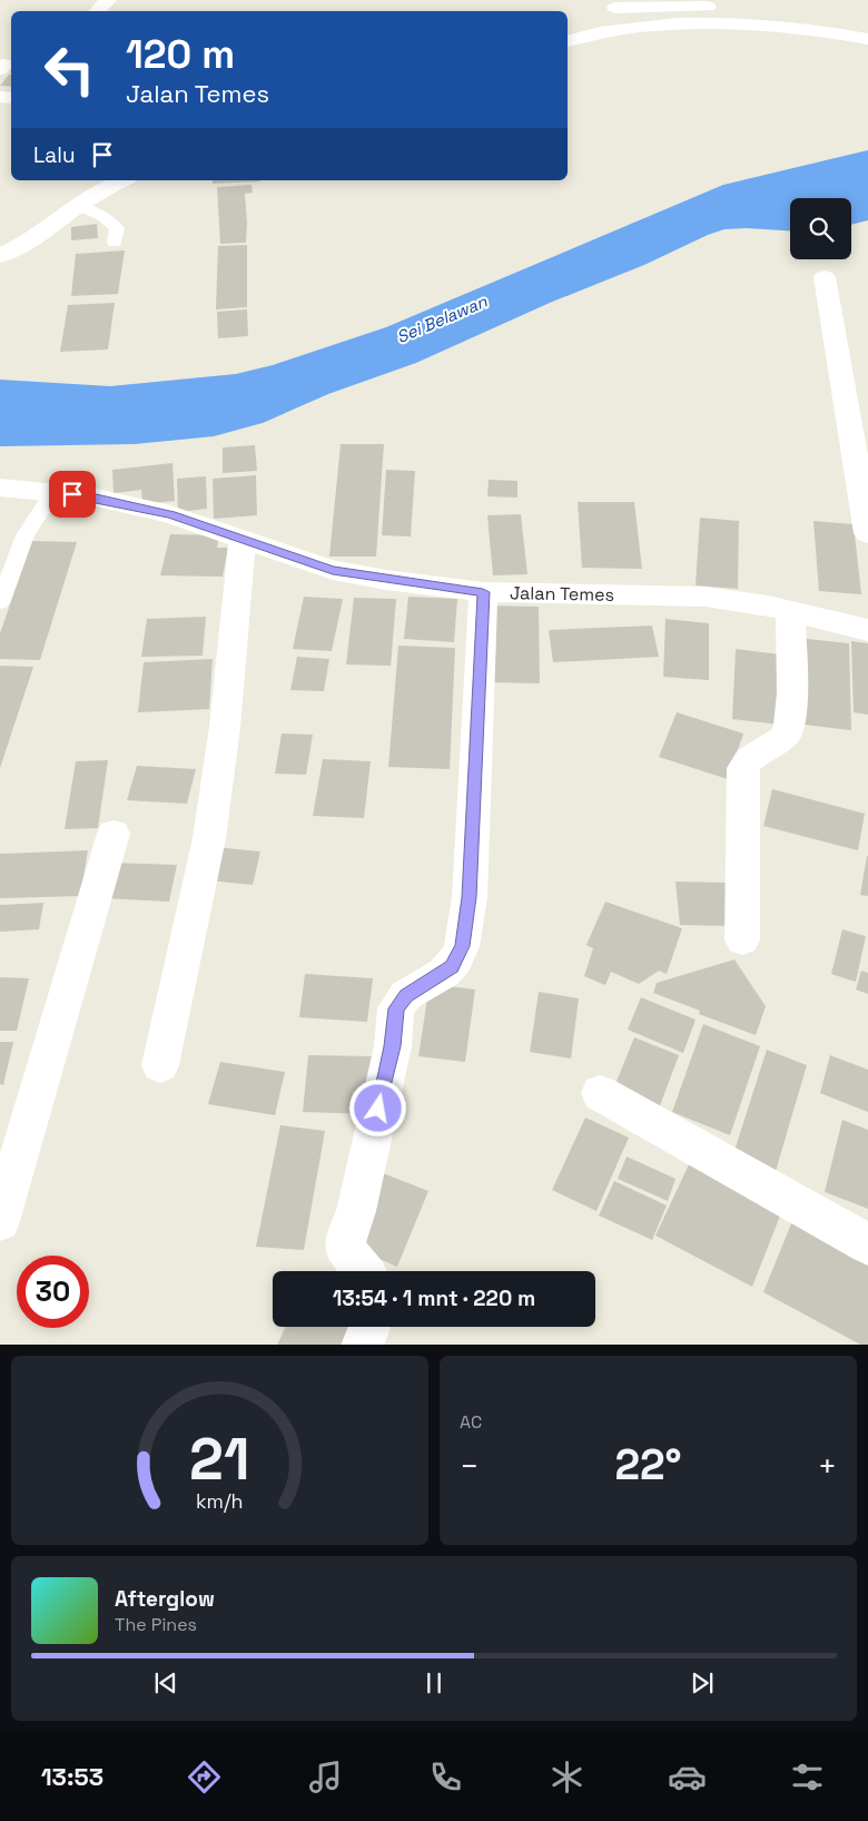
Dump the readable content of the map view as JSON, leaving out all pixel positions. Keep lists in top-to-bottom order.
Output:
{
  "streets": {
    "street": ["Jalan Temes"]
  },
  "water": ["Sei Belawan"],
  "page": {
    "turn": ["120 m", "Jalan Temes"],
    "then": "Lalu",
    "limit": "30",
    "trip": "13:54 · 1 mnt · 220 m",
    "tile": "AC",
    "heat": ["−", "22°", "+"],
    "song": ["Afterglow", "The Pines"],
    "tabs": "13:53",
    "gauge": ["21", "km/h"]
  }
}
